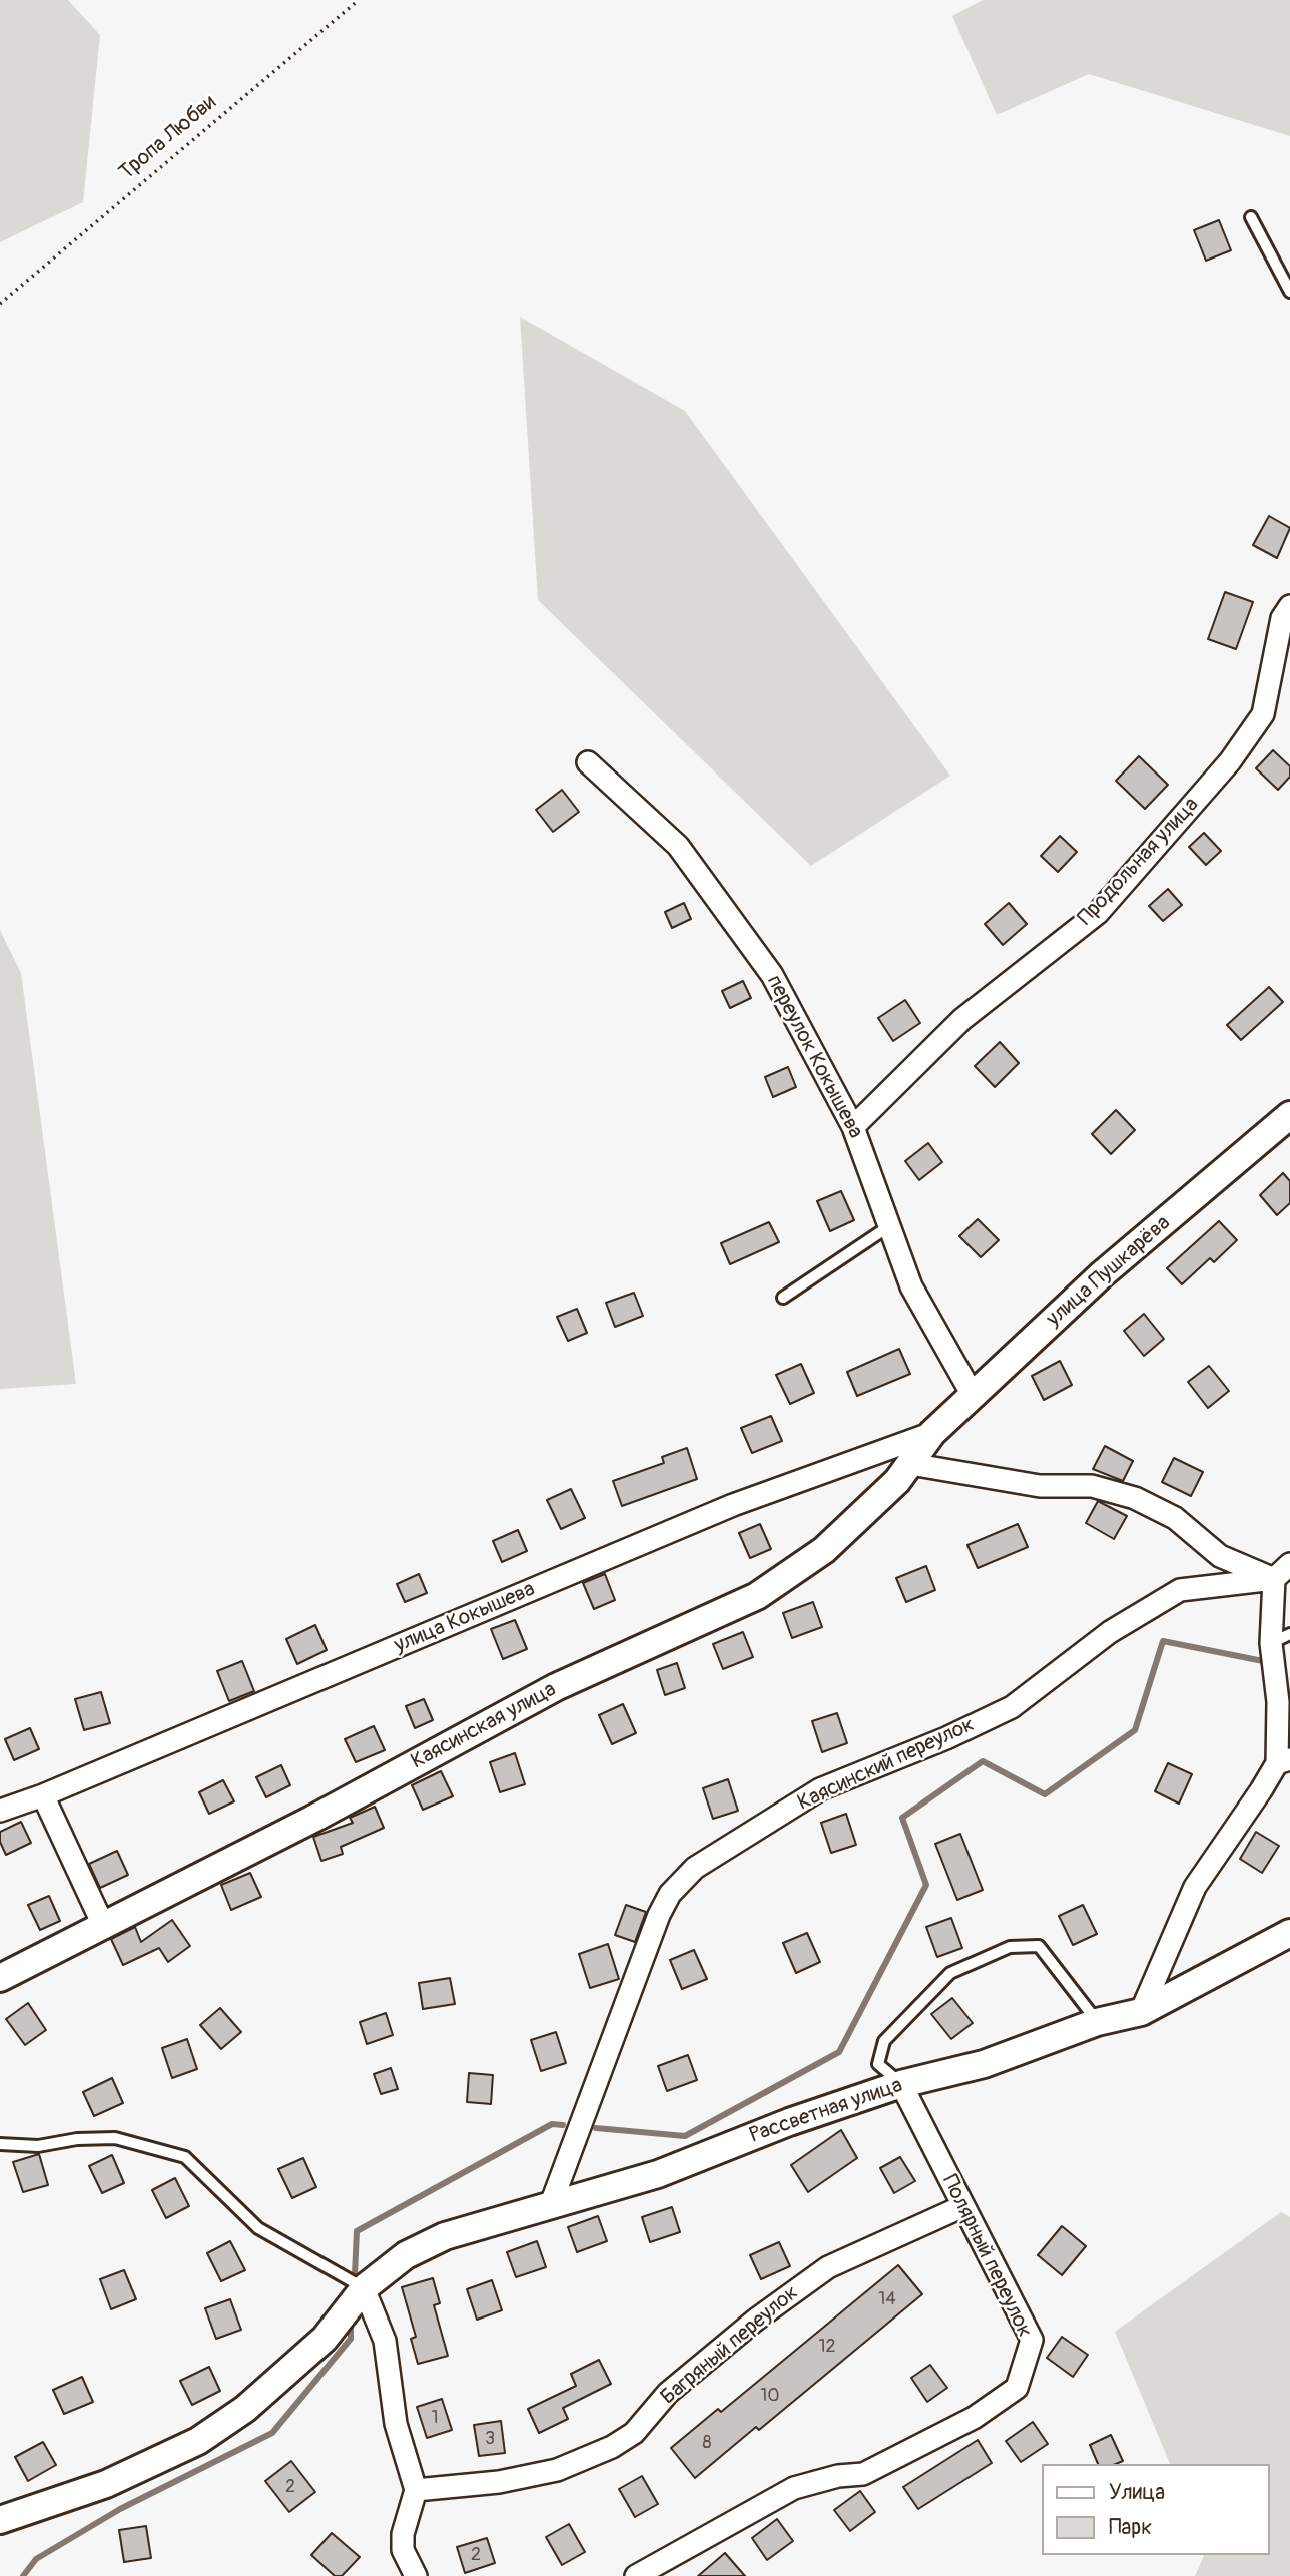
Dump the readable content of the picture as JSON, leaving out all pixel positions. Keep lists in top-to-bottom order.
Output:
{
  "streets": {
    "street": [
      "Продольная улица",
      "переулок Кокышева",
      "улица Пушкарёва",
      "улица Кокышева",
      "Каясинская улица",
      "Каясинский переулок",
      "Рассветная улица",
      "Полярный переулок",
      "Багряный переулок"
    ],
    "path": ["Тропа Любви"]
  },
  "crossings": [
    ["Продольная улица", "переулок Кокышева"],
    ["переулок Кокышева", "улица Пушкарёва"],
    ["улица Пушкарёва", "улица Кокышева"],
    ["улица Пушкарёва", "Каясинская улица"],
    ["улица Кокышева", "Каясинская улица"],
    ["Каясинский переулок", "Рассветная улица"],
    ["Рассветная улица", "Полярный переулок"],
    ["Полярный переулок", "Багряный переулок"]
  ],
  "house_numbers": [
    "14",
    "12",
    "10",
    "1",
    "3",
    "8",
    "2",
    "2"
  ],
  "legend": ["Улица", "Парк"]
}
